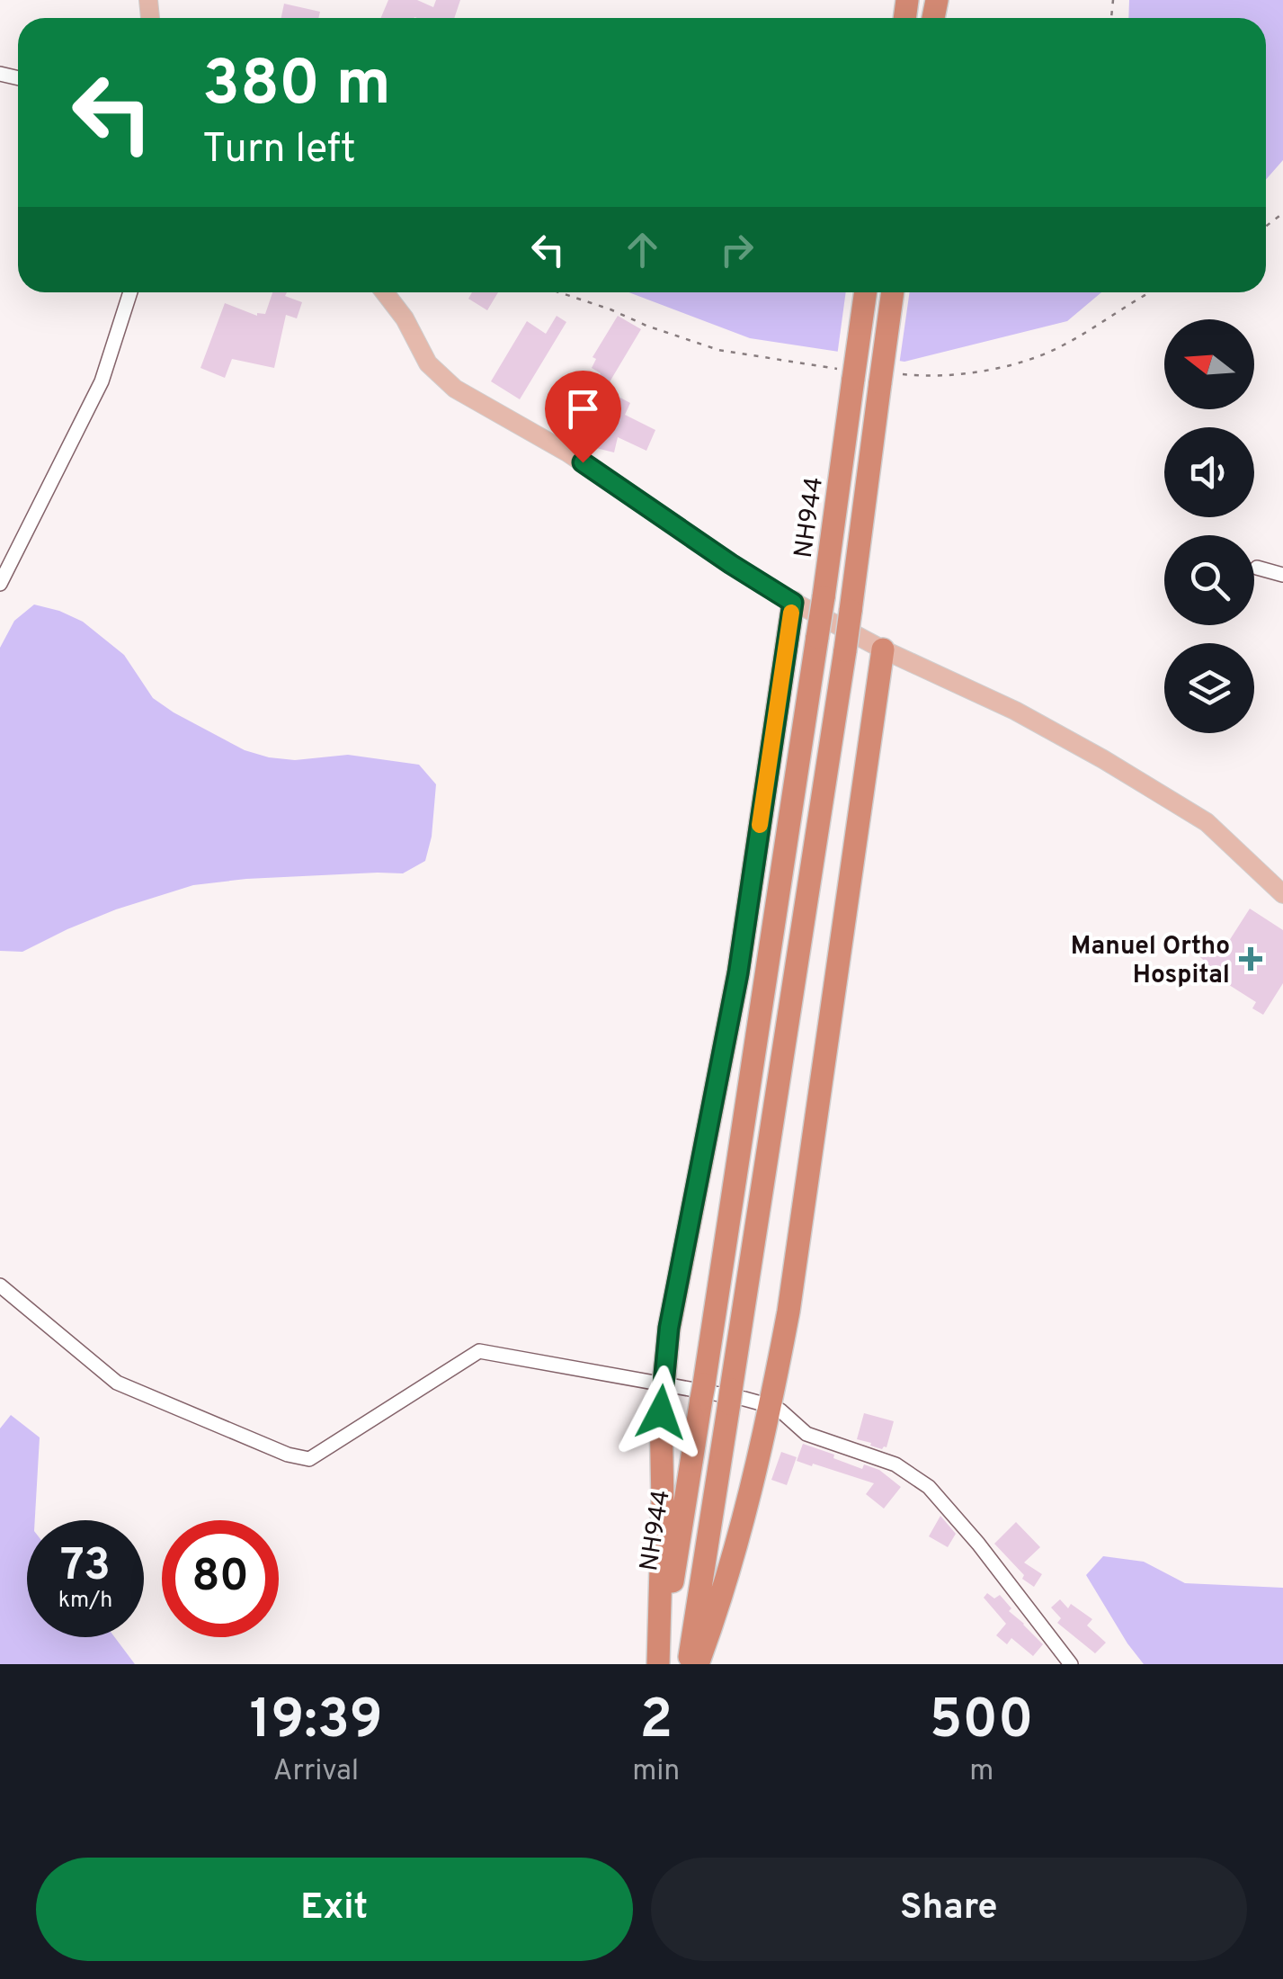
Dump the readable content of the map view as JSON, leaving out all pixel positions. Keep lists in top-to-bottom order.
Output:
{
  "streets": {
    "highway": ["NH944"]
  },
  "places": {
    "health": ["Manuel Ortho Hospital"]
  },
  "north": "left",
  "page": {
    "turn": ["380 m", "Turn left"],
    "speed": "73 km/h",
    "limit": "80",
    "eta": [
      "19:39",
      "Arrival",
      "2",
      "min",
      "500",
      "m"
    ],
    "buttons": ["Exit", "Share"]
  }
}
